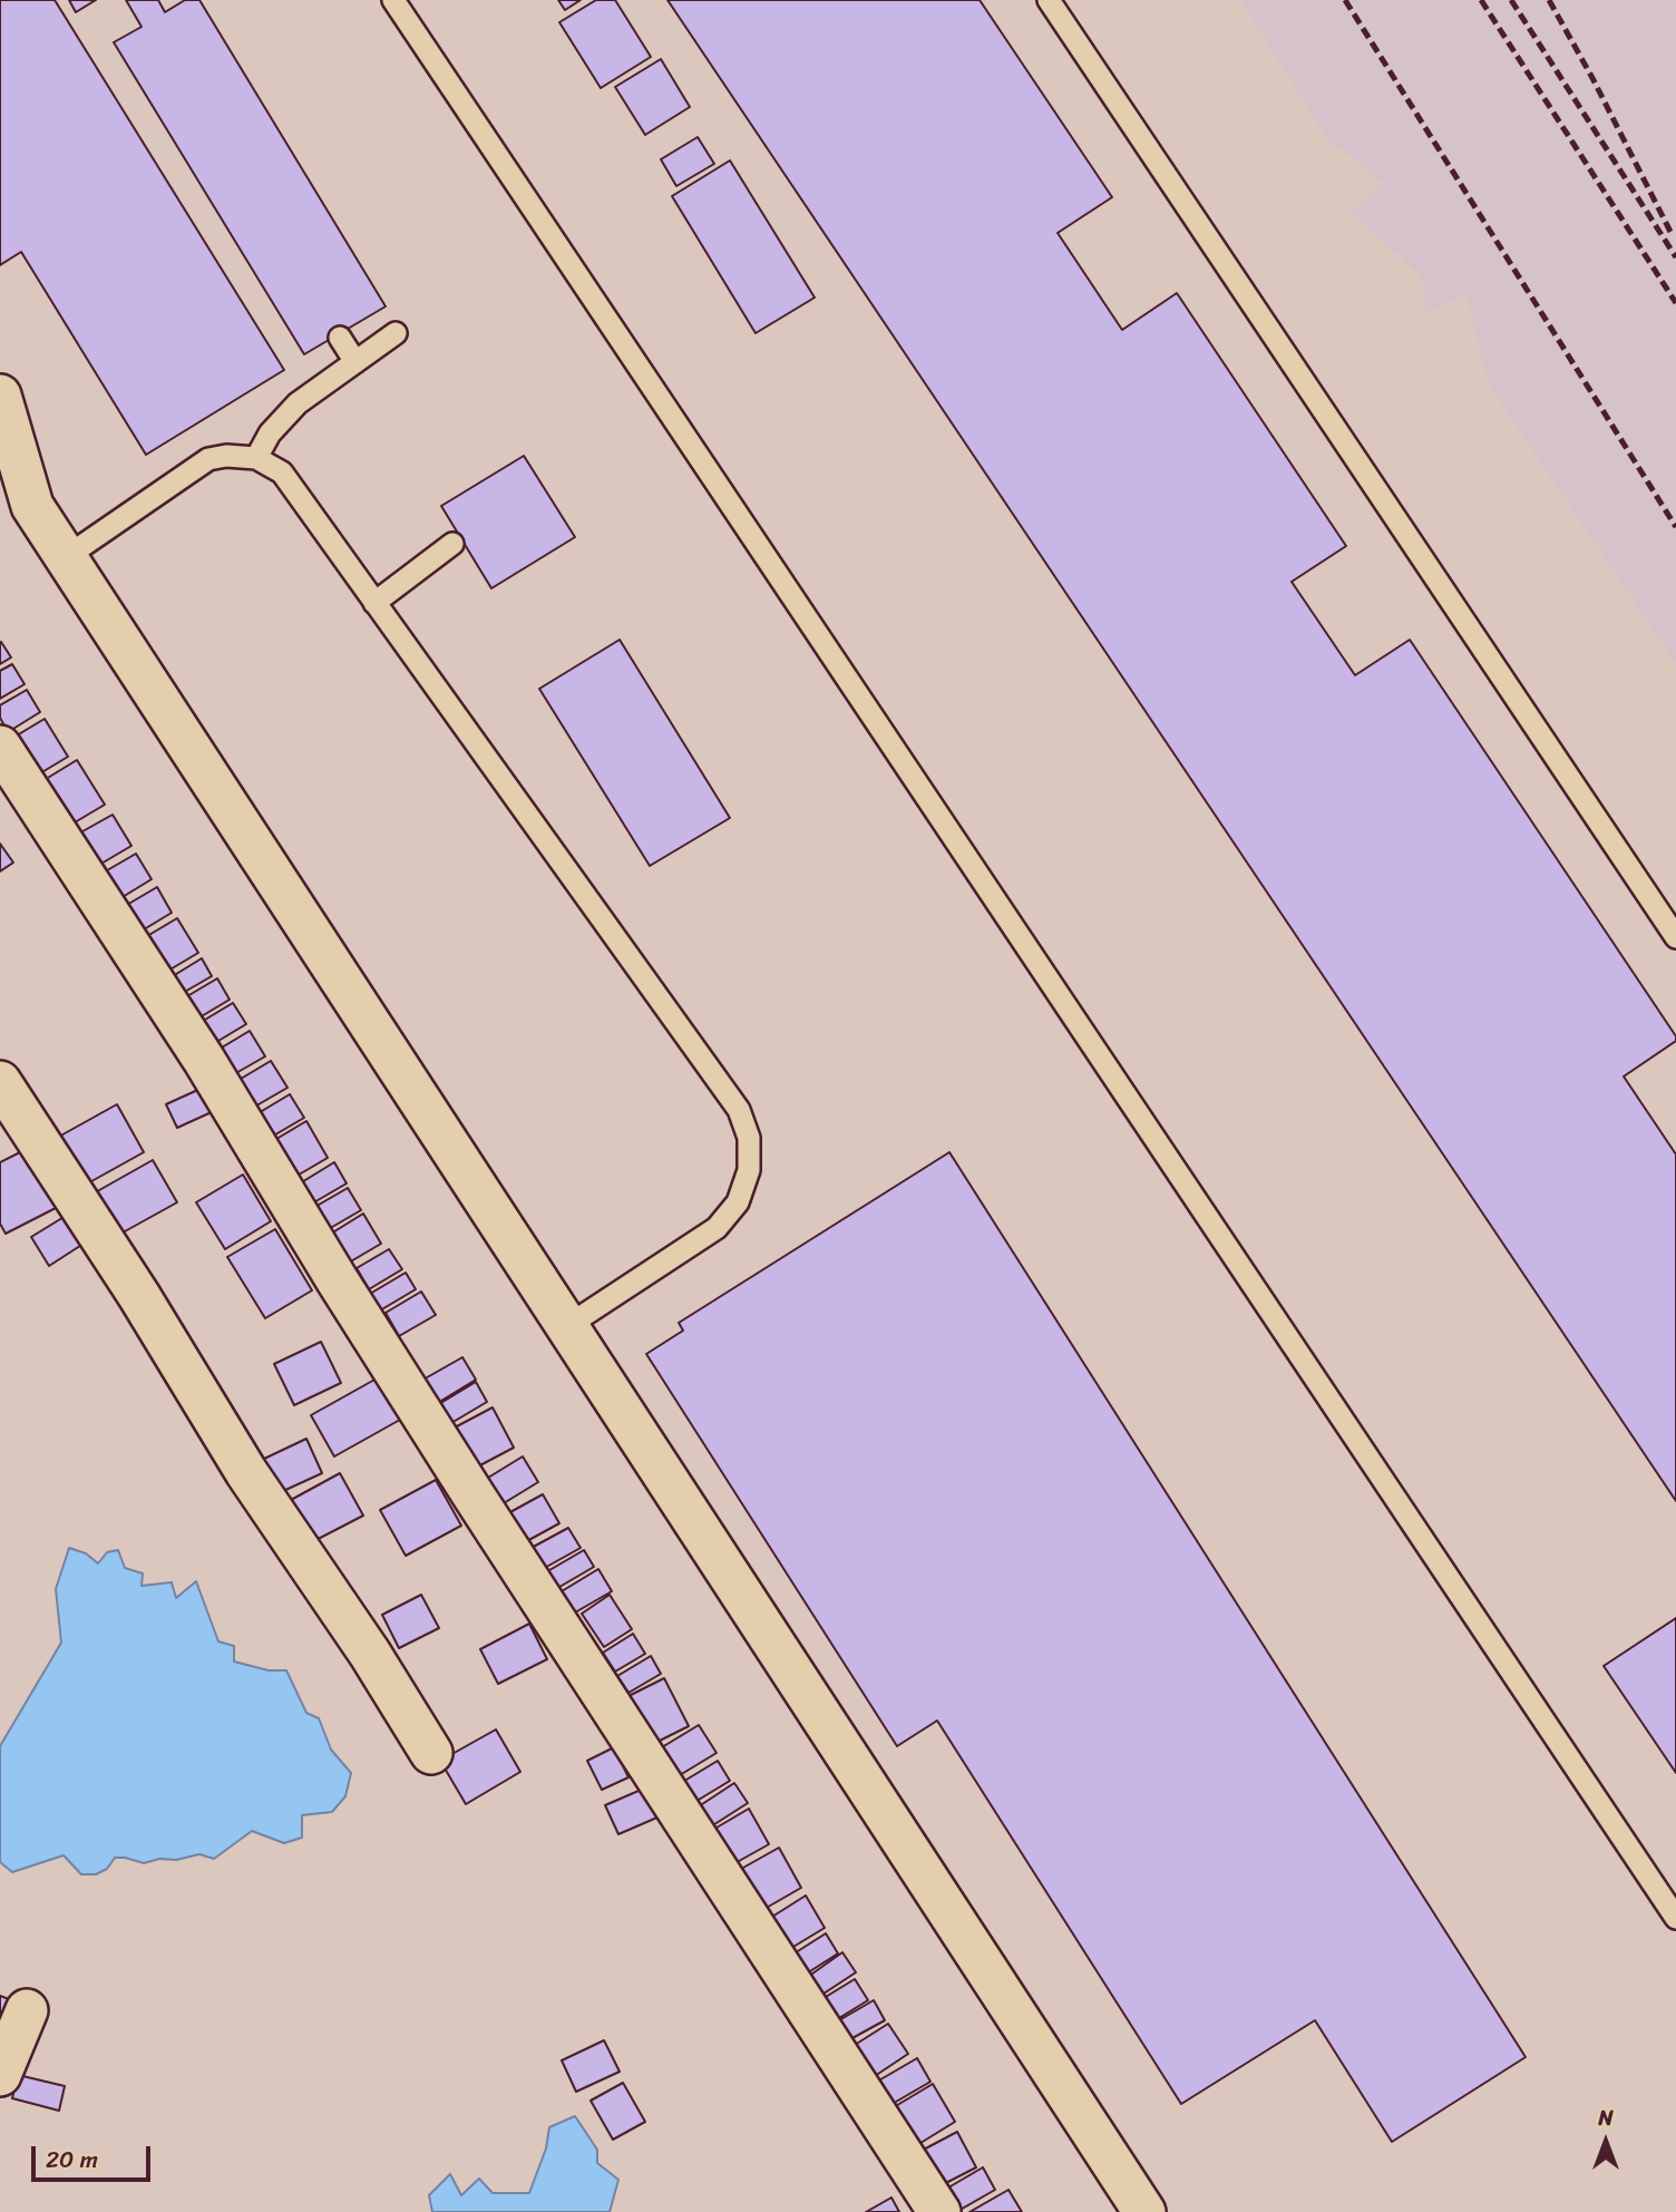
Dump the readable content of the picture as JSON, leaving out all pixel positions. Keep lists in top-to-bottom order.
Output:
{
  "scale_bar": "20 m",
  "north": "top"
}
